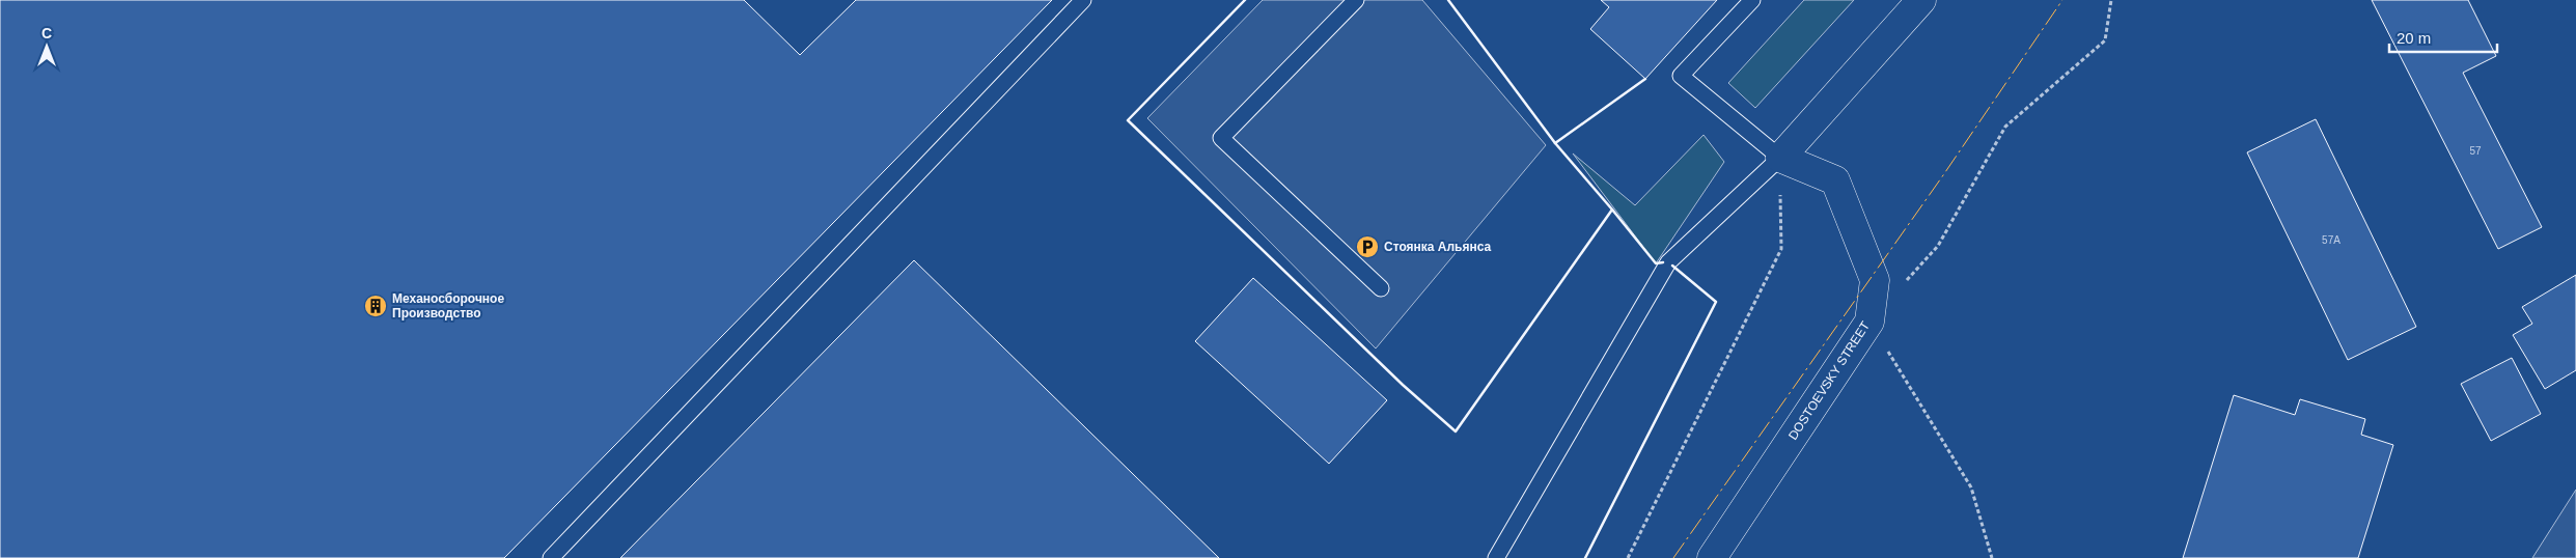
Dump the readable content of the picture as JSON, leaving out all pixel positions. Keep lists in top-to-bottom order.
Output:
{
  "streets": {
    "street": ["DOSTOEVSKY STREET"]
  },
  "places": {
    "parking": ["Стоянка Альянса"],
    "building": ["Механосборочное Производство"]
  },
  "house_numbers": ["57", "57А"],
  "scale_bar": "20 m",
  "north": "top"
}
